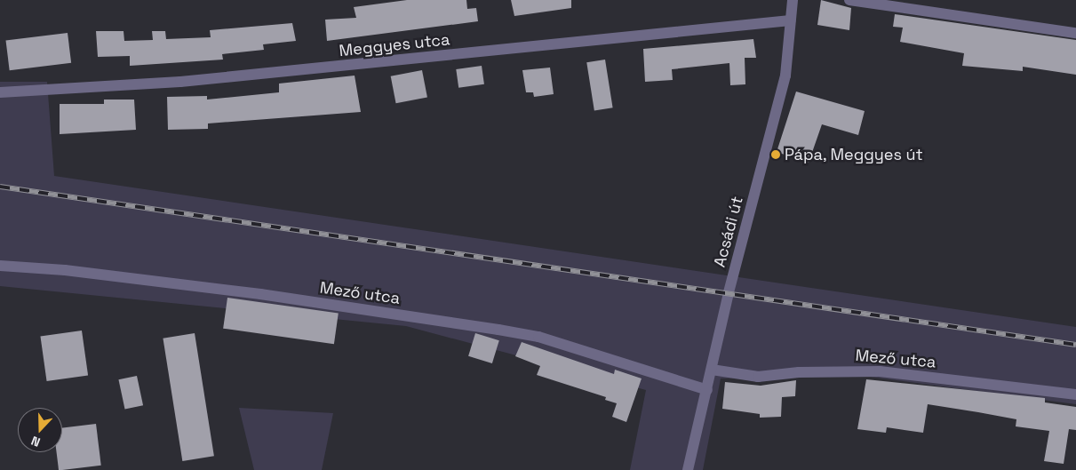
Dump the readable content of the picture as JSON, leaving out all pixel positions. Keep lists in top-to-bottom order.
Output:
{
  "streets": {
    "street": ["Meggyes utca", "Acsádi út", "Mező utca"]
  },
  "crossings": [
    ["Meggyes utca", "Acsádi út"],
    ["Acsádi út", "Mező utca"]
  ],
  "places": ["Pápa, Meggyes út"],
  "north": "bottom"
}
